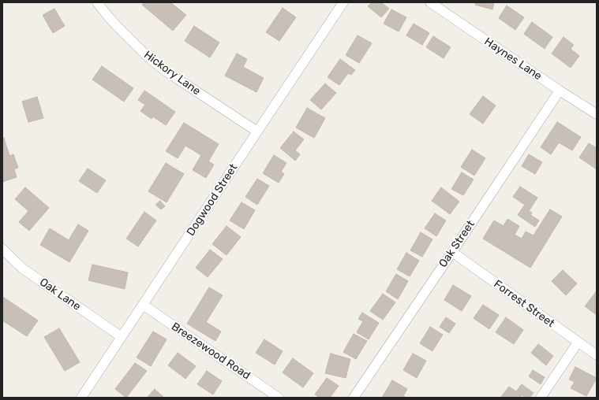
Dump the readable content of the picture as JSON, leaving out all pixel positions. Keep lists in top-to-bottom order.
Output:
{
  "streets": {
    "street": [
      "Haynes Lane",
      "Hickory Lane",
      "Dogwood Street",
      "Oak Street",
      "Oak Lane",
      "Forrest Street",
      "Breezewood Road"
    ]
  },
  "crossings": [
    ["Haynes Lane", "Oak Street"],
    ["Hickory Lane", "Dogwood Street"],
    ["Dogwood Street", "Oak Lane"],
    ["Dogwood Street", "Breezewood Road"],
    ["Oak Street", "Forrest Street"]
  ]
}
